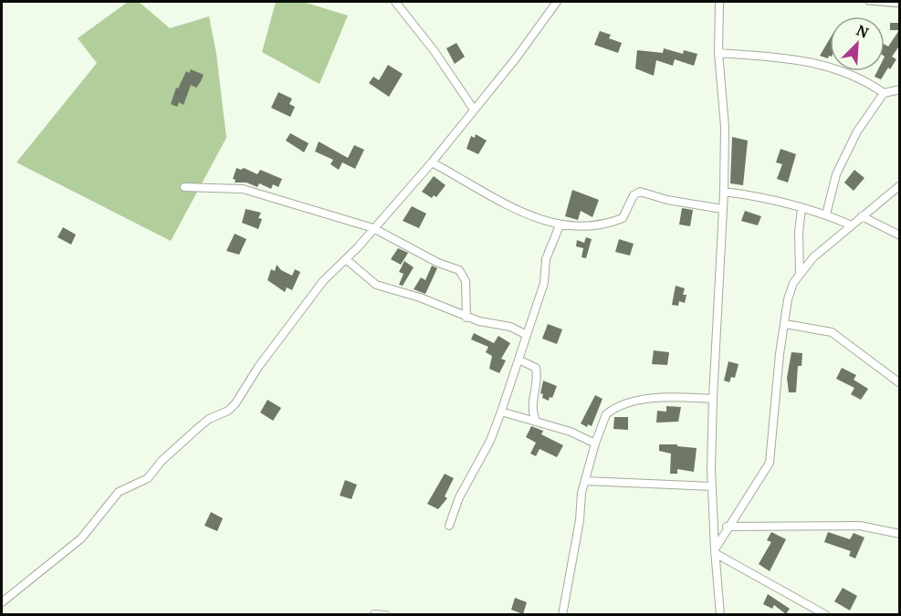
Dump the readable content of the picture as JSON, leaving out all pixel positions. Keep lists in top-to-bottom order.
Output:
{
  "north": "top right"
}
